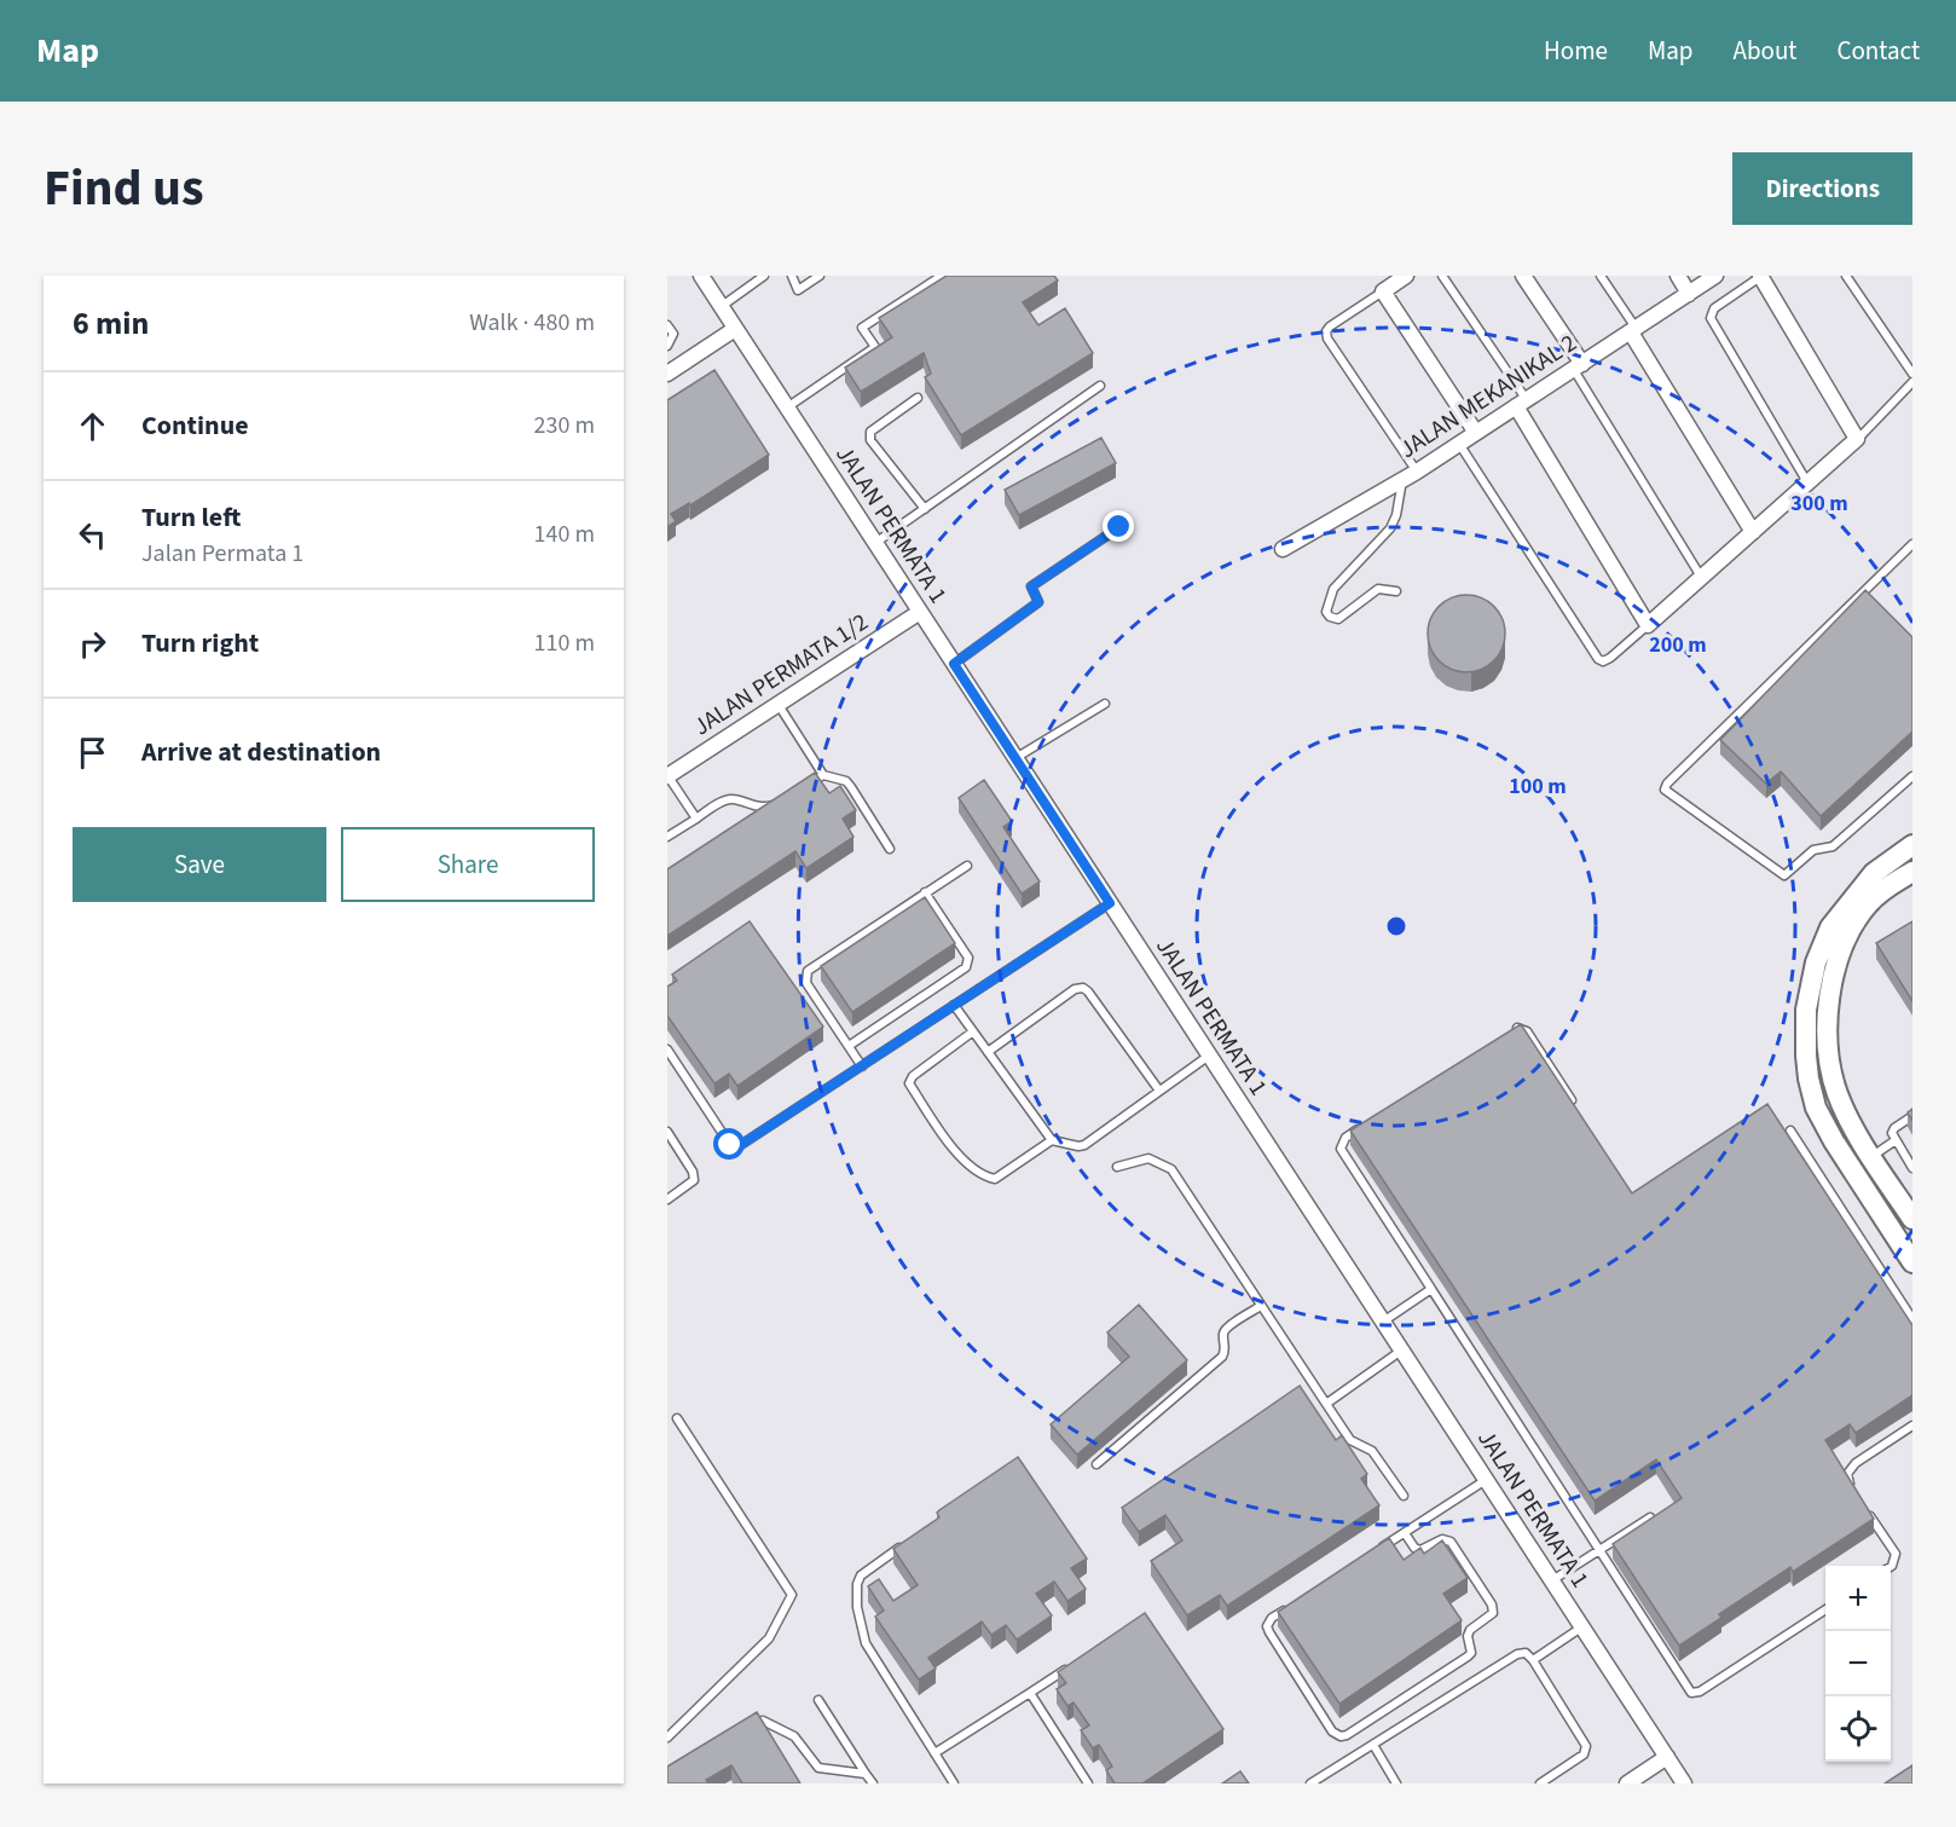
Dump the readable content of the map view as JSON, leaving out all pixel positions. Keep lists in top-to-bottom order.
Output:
{
  "streets": {
    "street": ["JALAN MEKANIKAL 2", "JALAN PERMATA 1", "JALAN PERMATA 1/2"]
  },
  "crossings": [
    ["JALAN PERMATA 1", "JALAN PERMATA 1/2"]
  ],
  "page": {
    "header": "Map",
    "nav": [
      "Home",
      "Map",
      "About",
      "Contact"
    ],
    "title": "Find us",
    "buttons": [
      "Directions",
      ["Save", "Share"]
    ],
    "heading": ["6 min", "Walk · 480 m"],
    "list": [
      ["Continue", "230 m"],
      ["Turn left", "Jalan Permata 1", "140 m"],
      ["Turn right", "110 m"],
      "Arrive at destination"
    ],
    "map_buttons": ["+", "−"]
  },
  "rings": ["300 m", "200 m", "100 m"]
}
